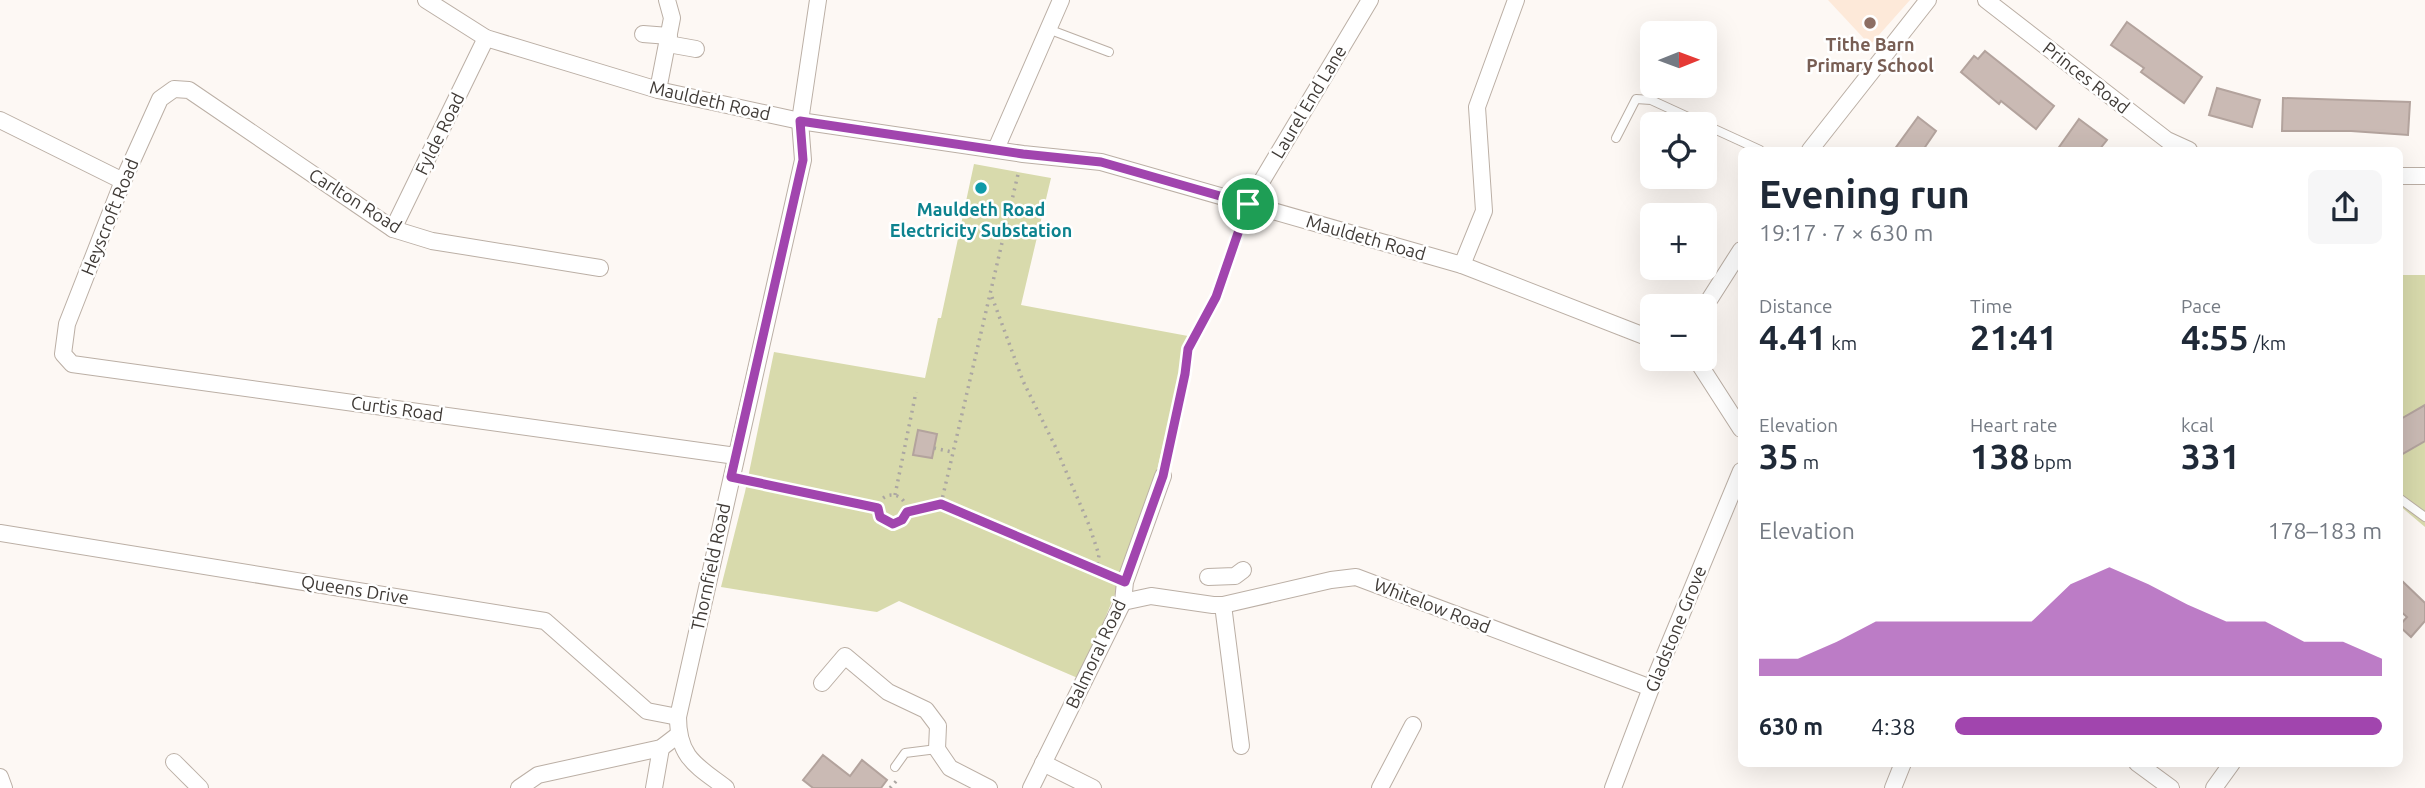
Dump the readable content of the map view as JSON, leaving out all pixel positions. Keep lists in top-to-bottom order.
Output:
{
  "streets": {
    "street": [
      "Princes Road",
      "Mauldeth Road",
      "Laurel End Lane",
      "Fylde Road",
      "Carlton Road",
      "Heyscroft Road",
      "Curtis Road",
      "Thornfield Road",
      "Queens Drive",
      "Whitelow Road",
      "Gladstone Grove",
      "Balmoral Road"
    ]
  },
  "crossings": [
    ["Mauldeth Road", "Laurel End Lane"],
    ["Mauldeth Road", "Fylde Road"],
    ["Mauldeth Road", "Thornfield Road"],
    ["Fylde Road", "Carlton Road"],
    ["Carlton Road", "Heyscroft Road"],
    ["Heyscroft Road", "Curtis Road"],
    ["Curtis Road", "Thornfield Road"],
    ["Thornfield Road", "Queens Drive"],
    ["Whitelow Road", "Gladstone Grove"],
    ["Whitelow Road", "Balmoral Road"]
  ],
  "places": ["Tithe Barn Primary School", "Mauldeth Road Electricity Substation"],
  "north": "right",
  "page": {
    "map_buttons": ["+", "−"],
    "heading": ["Evening run", "19:17 · 7 × 630 m"],
    "stats": [
      ["Distance", "4.41 km"],
      ["Time", "21:41"],
      ["Pace", "4:55 /km"],
      ["Elevation", "35 m"],
      ["Heart rate", "138 bpm"],
      ["kcal", "331"]
    ],
    "chart": ["Elevation", "178–183 m"],
    "list": [
      {
        "name": "630 m",
        "note": "4:38"
      }
    ]
  }
}
